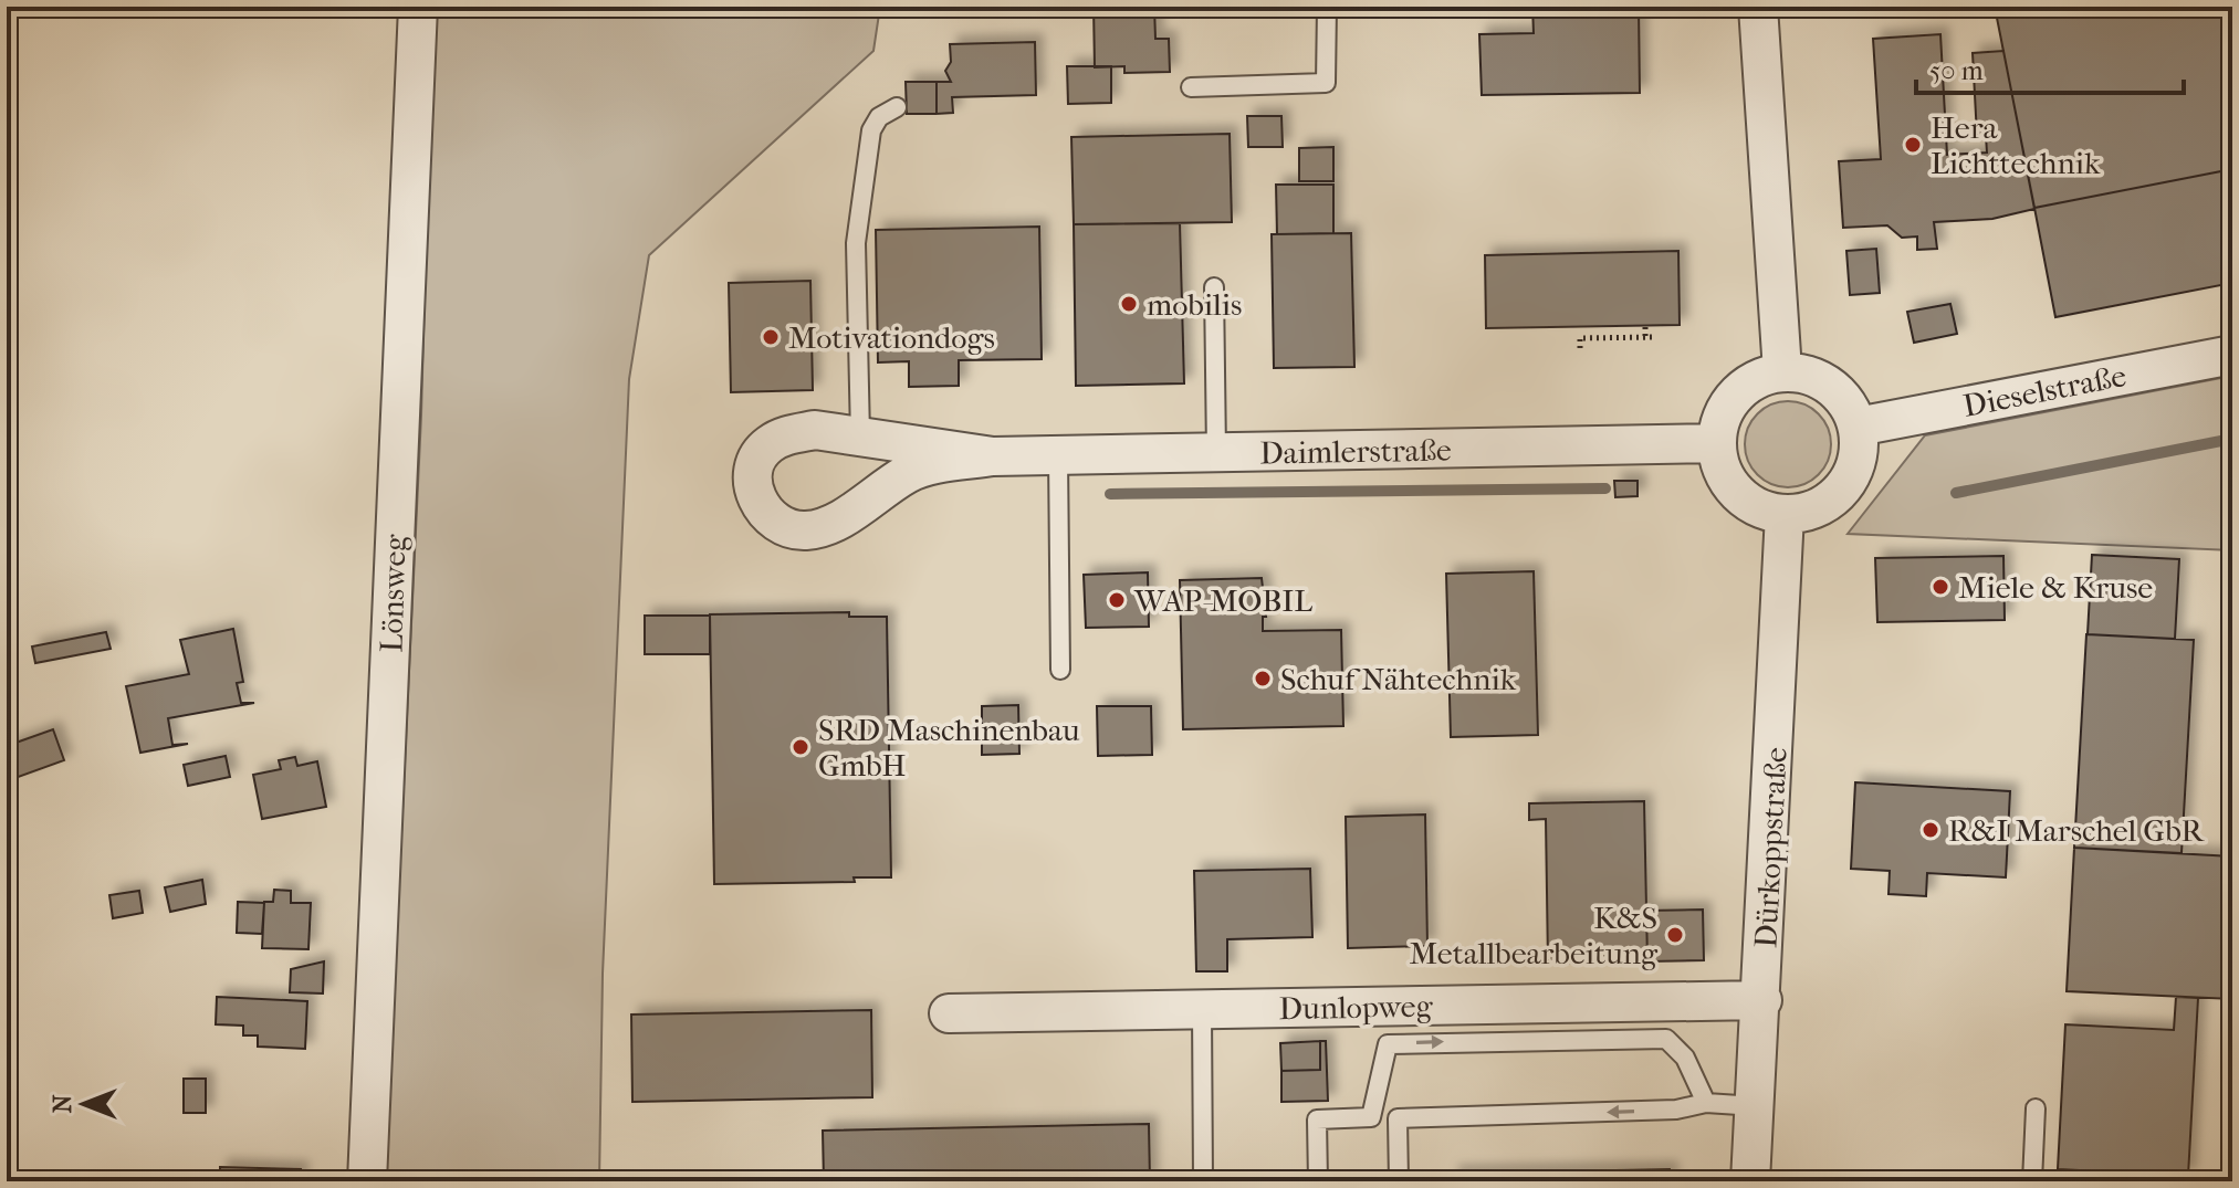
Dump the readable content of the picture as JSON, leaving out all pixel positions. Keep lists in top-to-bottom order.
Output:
{
  "streets": {
    "street": [
      "Dieselstraße",
      "Daimlerstraße",
      "Lönsweg",
      "Dürkoppstraße",
      "Dunlopweg"
    ]
  },
  "crossings": [
    ["Dieselstraße", "Daimlerstraße"],
    ["Dieselstraße", "Dürkoppstraße"],
    ["Daimlerstraße", "Dürkoppstraße"],
    ["Dürkoppstraße", "Dunlopweg"]
  ],
  "places": [
    "Hera Lichttechnik",
    "mobilis",
    "Motivationdogs",
    "Miele & Kruse",
    "WAP-MOBIL",
    "Schuf Nähtechnik",
    "SRD Maschinenbau GmbH",
    "R&I Marschel GbR",
    "K&S Metallbearbeitung"
  ],
  "scale_bar": "50 m",
  "north": "left"
}
